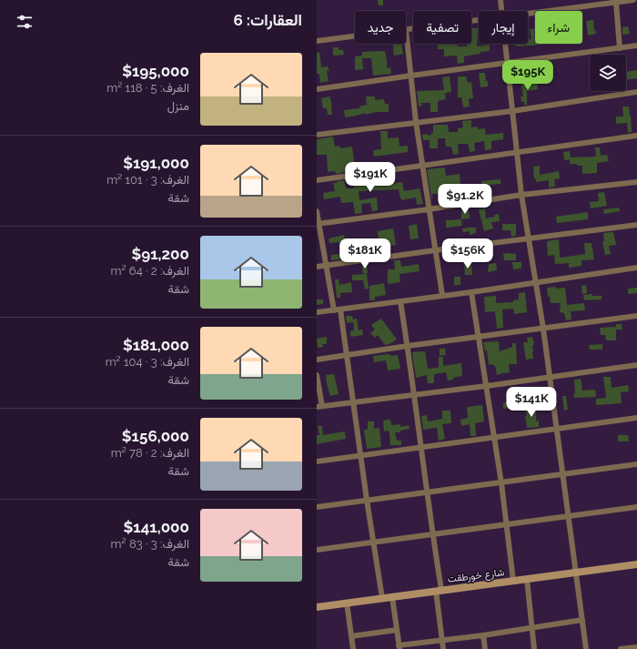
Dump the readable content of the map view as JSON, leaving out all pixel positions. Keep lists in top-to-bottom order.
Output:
{
  "streets": {
    "street": ["شارع خورطقت"]
  },
  "page": {
    "heading": "العقارات: 6",
    "chip": [
      "شراء",
      "إيجار",
      "تصفية",
      "جديد"
    ],
    "list": [
      {
        "name": "$195,000",
        "note": "الغرف: 5 · 118 m² · منزل"
      },
      {
        "name": "$191,000",
        "note": "الغرف: 3 · 101 m² · شقة"
      },
      {
        "name": "$91,200",
        "note": "الغرف: 2 · 64 m² · شقة"
      },
      {
        "name": "$181,000",
        "note": "الغرف: 3 · 104 m² · شقة"
      },
      {
        "name": "$156,000",
        "note": "الغرف: 2 · 78 m² · شقة"
      },
      {
        "name": "$141,000",
        "note": "الغرف: 3 · 83 m² · شقة"
      }
    ],
    "price": [
      "$195K",
      "$191K",
      "$91.2K",
      "$181K",
      "$156K",
      "$141K"
    ]
  }
}
